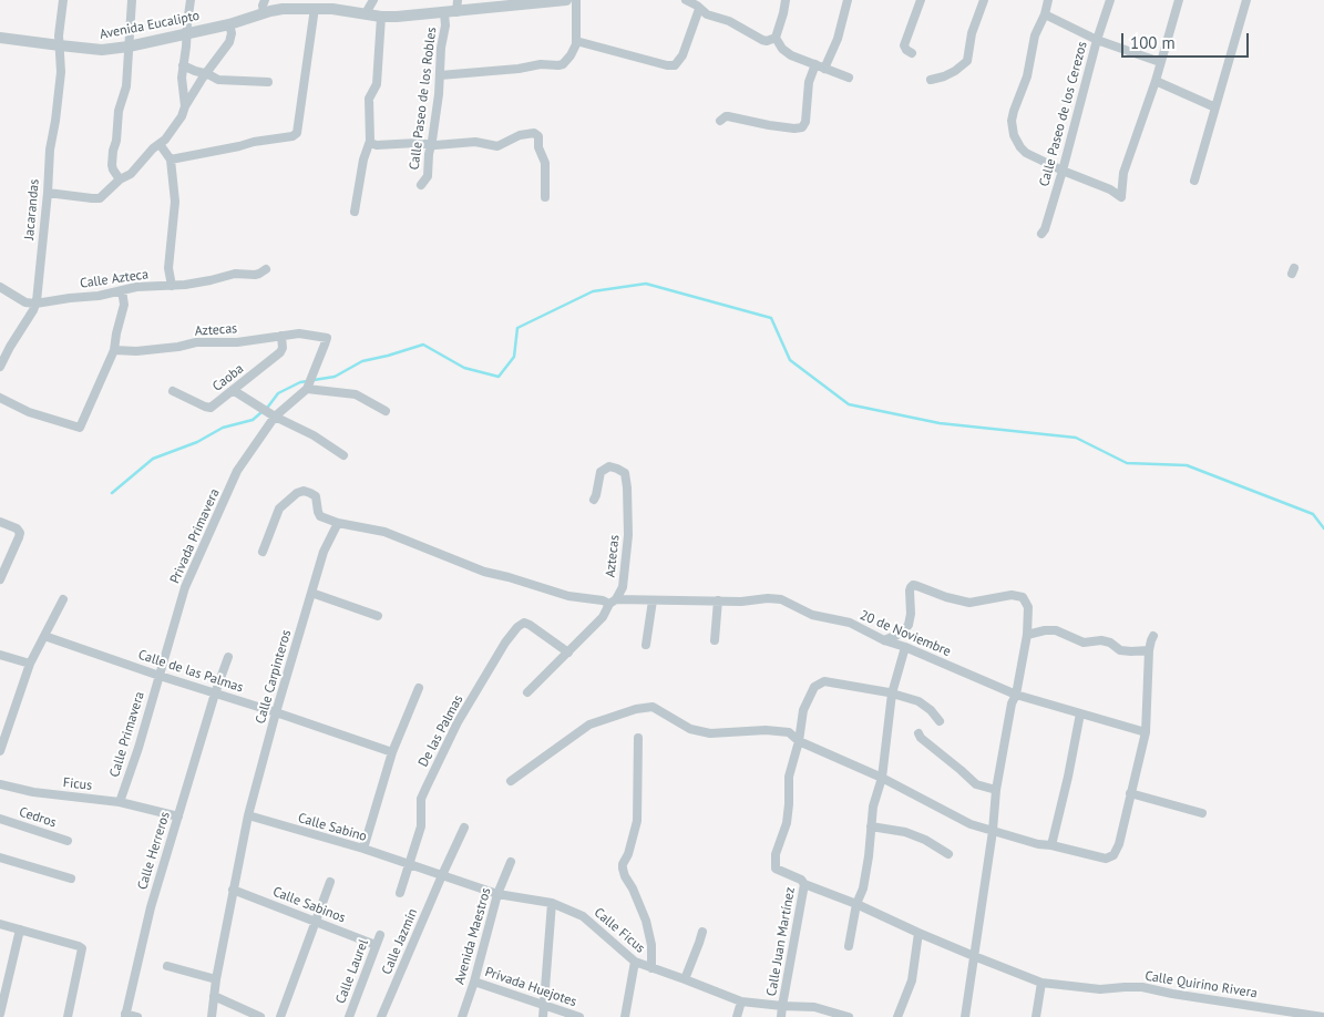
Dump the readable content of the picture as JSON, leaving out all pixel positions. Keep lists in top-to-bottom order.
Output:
{
  "streets": {
    "street": [
      "Avenida Eucalipto",
      "Calle Paseo de los Robles",
      "Calle Paseo de los Cerezos",
      "Jacarandas",
      "Calle Azteca",
      "Aztecas",
      "Caoba",
      "Privada Primavera",
      "20 de Noviembre",
      "Calle de las Palmas",
      "Calle Carpinteros",
      "De las Palmas",
      "Calle Primavera",
      "Ficus",
      "Cedros",
      "Calle Sabino",
      "Calle Herreros",
      "Calle Sabinos",
      "Calle Ficus",
      "Avenida Maestros",
      "Calle Jazmín",
      "Calle Juan Martínez",
      "Calle Laurel",
      "Calle Quirino Rivera",
      "Privada Huejotes"
    ]
  },
  "crossings": [
    ["Avenida Eucalipto", "Calle Paseo de los Robles"],
    ["Avenida Eucalipto", "Jacarandas"],
    ["Jacarandas", "Calle Azteca"],
    ["Aztecas", "Caoba"],
    ["Aztecas", "Privada Primavera"],
    ["Aztecas", "20 de Noviembre"],
    ["Aztecas", "De las Palmas"],
    ["Privada Primavera", "Calle de las Palmas"],
    ["Privada Primavera", "Calle Primavera"],
    ["20 de Noviembre", "Calle Carpinteros"],
    ["Calle de las Palmas", "Calle Carpinteros"],
    ["Calle de las Palmas", "Calle Primavera"],
    ["Calle de las Palmas", "Calle Herreros"],
    ["Calle Carpinteros", "Calle Sabino"],
    ["Calle Carpinteros", "Calle Sabinos"],
    ["De las Palmas", "Calle Sabino"],
    ["De las Palmas", "Calle Ficus"],
    ["Calle Primavera", "Ficus"],
    ["Calle Sabino", "Calle Ficus"],
    ["Calle Sabinos", "Calle Laurel"],
    ["Calle Ficus", "Avenida Maestros"],
    ["Calle Ficus", "Calle Jazmín"],
    ["Calle Ficus", "Calle Juan Martínez"],
    ["Avenida Maestros", "Privada Huejotes"],
    ["Calle Juan Martínez", "Calle Quirino Rivera"]
  ],
  "scale_bar": "100 m"
}
